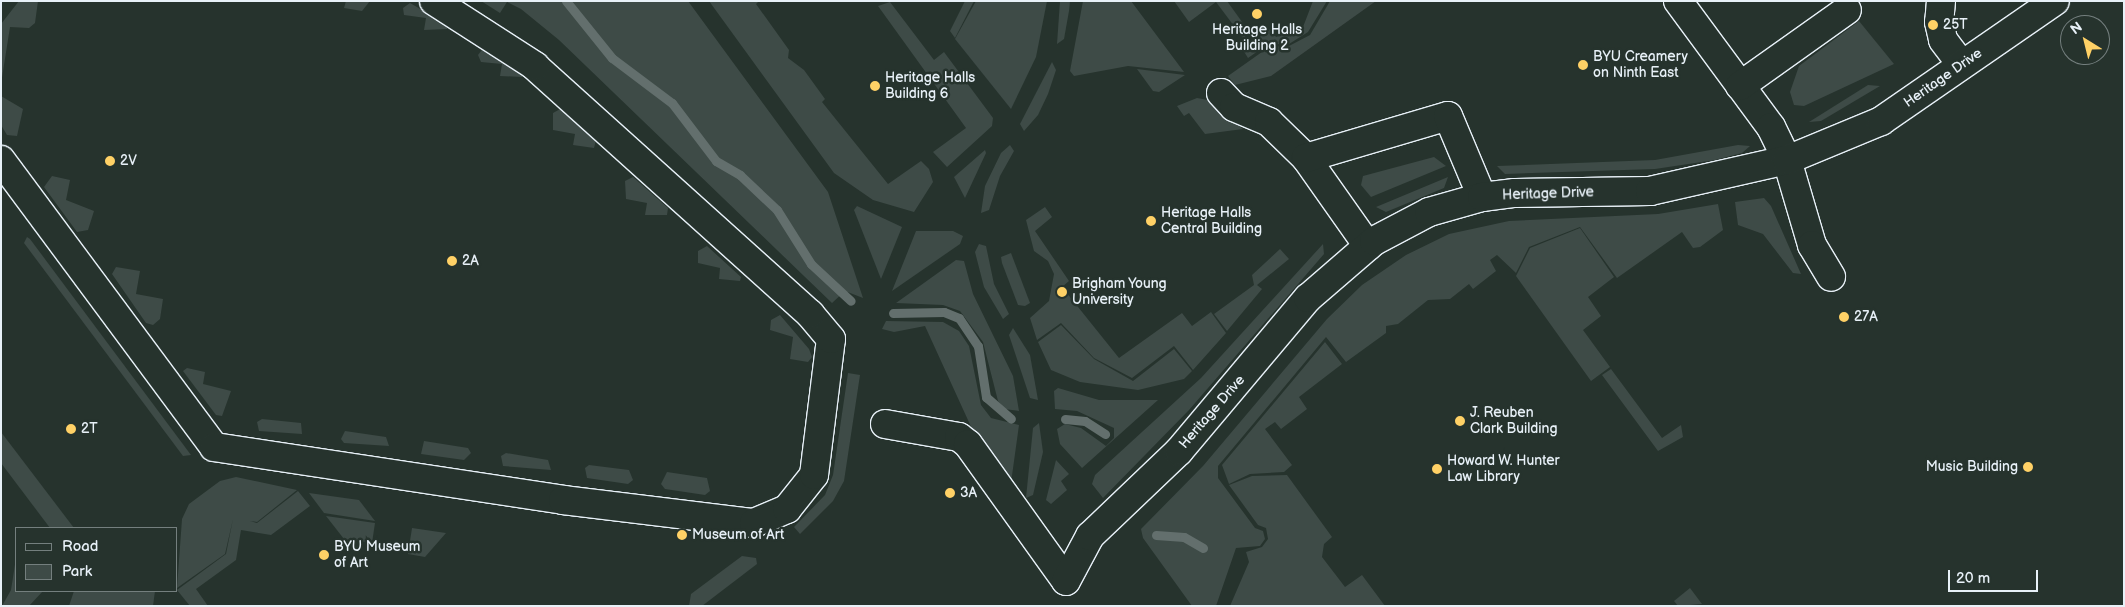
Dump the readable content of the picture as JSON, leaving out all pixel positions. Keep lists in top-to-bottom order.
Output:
{
  "streets": {
    "lane": ["Heritage Drive"]
  },
  "places": [
    "Heritage Halls Building 2",
    "25T",
    "BYU Creamery on Ninth East",
    "Heritage Halls Building 6",
    "2V",
    "Heritage Halls Central Building",
    "2A",
    "Brigham Young University",
    "27A",
    "J. Reuben Clark Building",
    "2T",
    "Music Building",
    "Howard W. Hunter Law Library",
    "3A",
    "Museum of Art",
    "BYU Museum of Art"
  ],
  "legend": ["Road", "Park"],
  "scale_bar": "20 m",
  "north": "top left"
}
